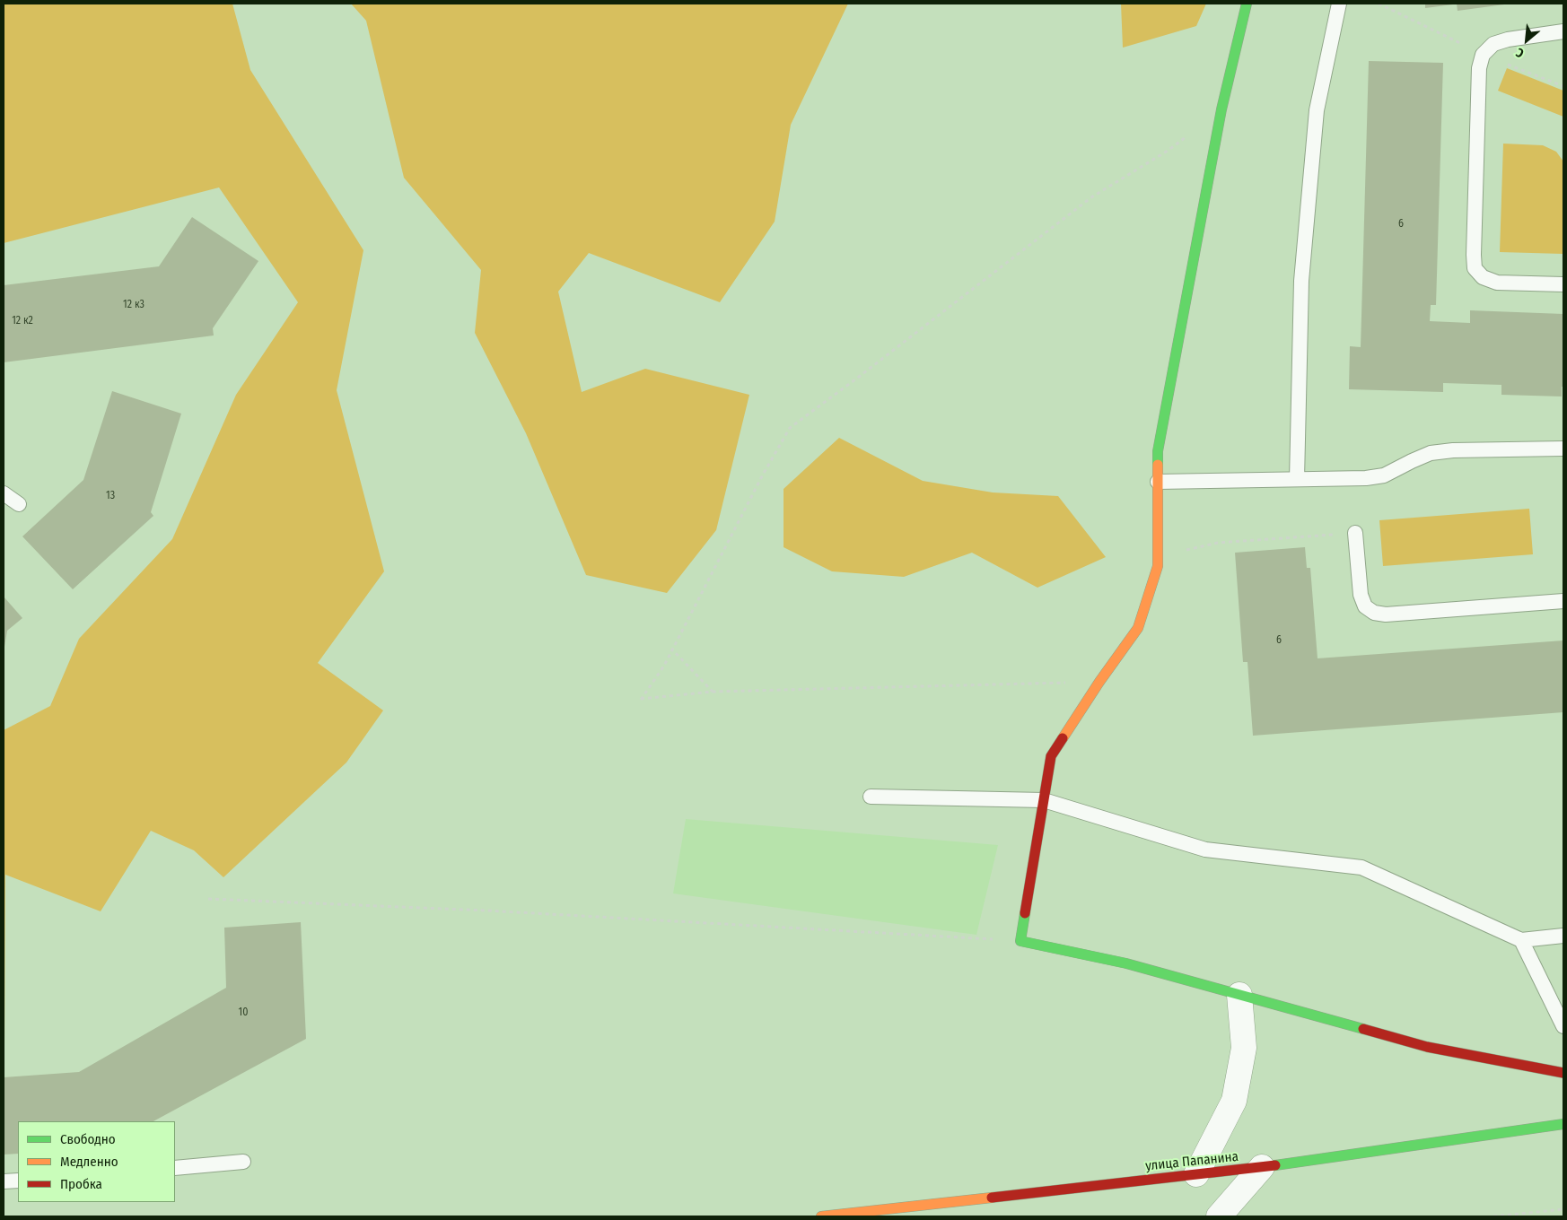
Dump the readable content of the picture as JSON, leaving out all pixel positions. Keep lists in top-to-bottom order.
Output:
{
  "streets": {
    "street": ["улица Папанина"]
  },
  "house_numbers": [
    "6",
    "12 к3",
    "12 к2",
    "13",
    "6",
    "10"
  ],
  "legend": ["Свободно", "Медленно", "Пробка"],
  "north": "bottom left"
}
